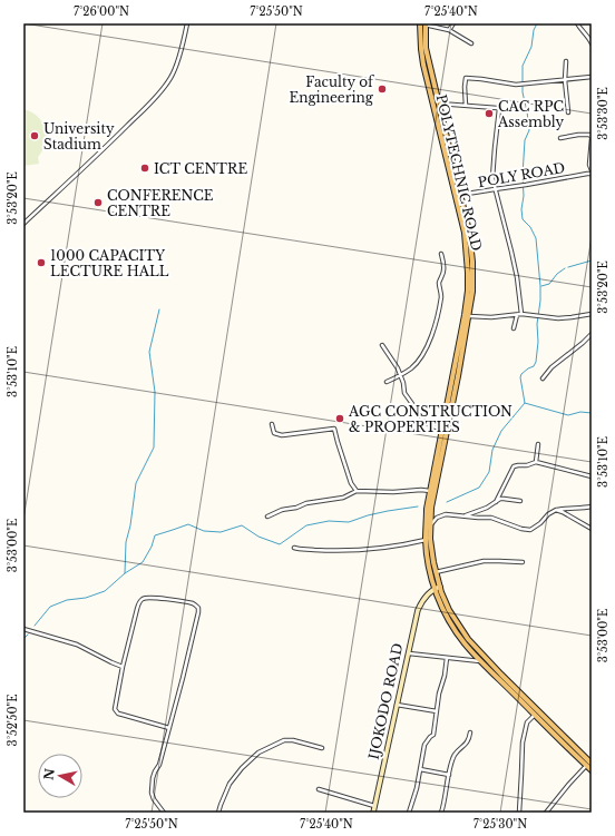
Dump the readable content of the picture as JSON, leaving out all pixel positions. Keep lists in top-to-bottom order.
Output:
{
  "streets": {
    "main road": ["POLYTECHNIC ROAD", "IJOKODO ROAD"],
    "street": ["POLY ROAD"]
  },
  "crossings": [
    ["POLYTECHNIC ROAD", "POLY ROAD"],
    ["POLYTECHNIC ROAD", "IJOKODO ROAD"]
  ],
  "places": [
    "Faculty of Engineering",
    "CAC RPC Assembly",
    "University Stadium",
    "ICT CENTRE",
    "CONFERENCE CENTRE",
    "1000 CAPACITY LECTURE HALL",
    "AGC CONSTRUCTION & PROPERTIES"
  ],
  "north": "left",
  "coordinates": [
    "7°26'00\"N",
    "7°25'50\"N",
    "7°25'40\"N",
    "3°53'30\"E",
    "3°53'20\"E",
    "3°53'10\"E",
    "3°53'00\"E",
    "3°52'50\"E",
    "7°25'30\"N"
  ]
}
